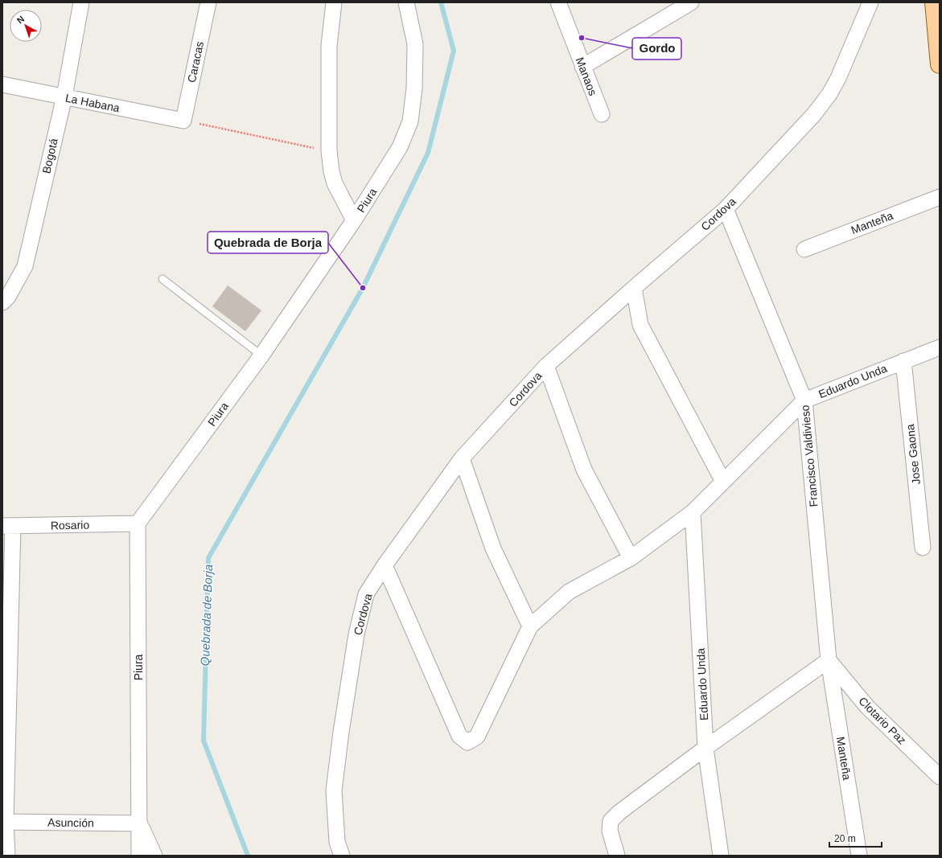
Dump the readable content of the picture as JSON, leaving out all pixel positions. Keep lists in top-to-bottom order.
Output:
{
  "streets": {
    "street": [
      "Caracas",
      "Manaos",
      "La Habana",
      "Bogotá",
      "Piura",
      "Cordova",
      "Manteña",
      "Eduardo Unda",
      "Jose Gaona",
      "Francisco Valdivieso",
      "Rosario",
      "Clotario Paz",
      "Asunción"
    ]
  },
  "crossings": [
    ["Caracas", "La Habana"],
    ["La Habana", "Bogotá"],
    ["Piura", "Rosario"],
    ["Piura", "Asunción"],
    ["Cordova", "Eduardo Unda"],
    ["Cordova", "Francisco Valdivieso"],
    ["Manteña", "Francisco Valdivieso"],
    ["Manteña", "Clotario Paz"],
    ["Eduardo Unda", "Jose Gaona"],
    ["Eduardo Unda", "Francisco Valdivieso"],
    ["Francisco Valdivieso", "Clotario Paz"]
  ],
  "water": ["Quebrada de Borja"],
  "places": ["Gordo", "Quebrada de Borja"],
  "scale_bar": "20 m",
  "north": "top left"
}
